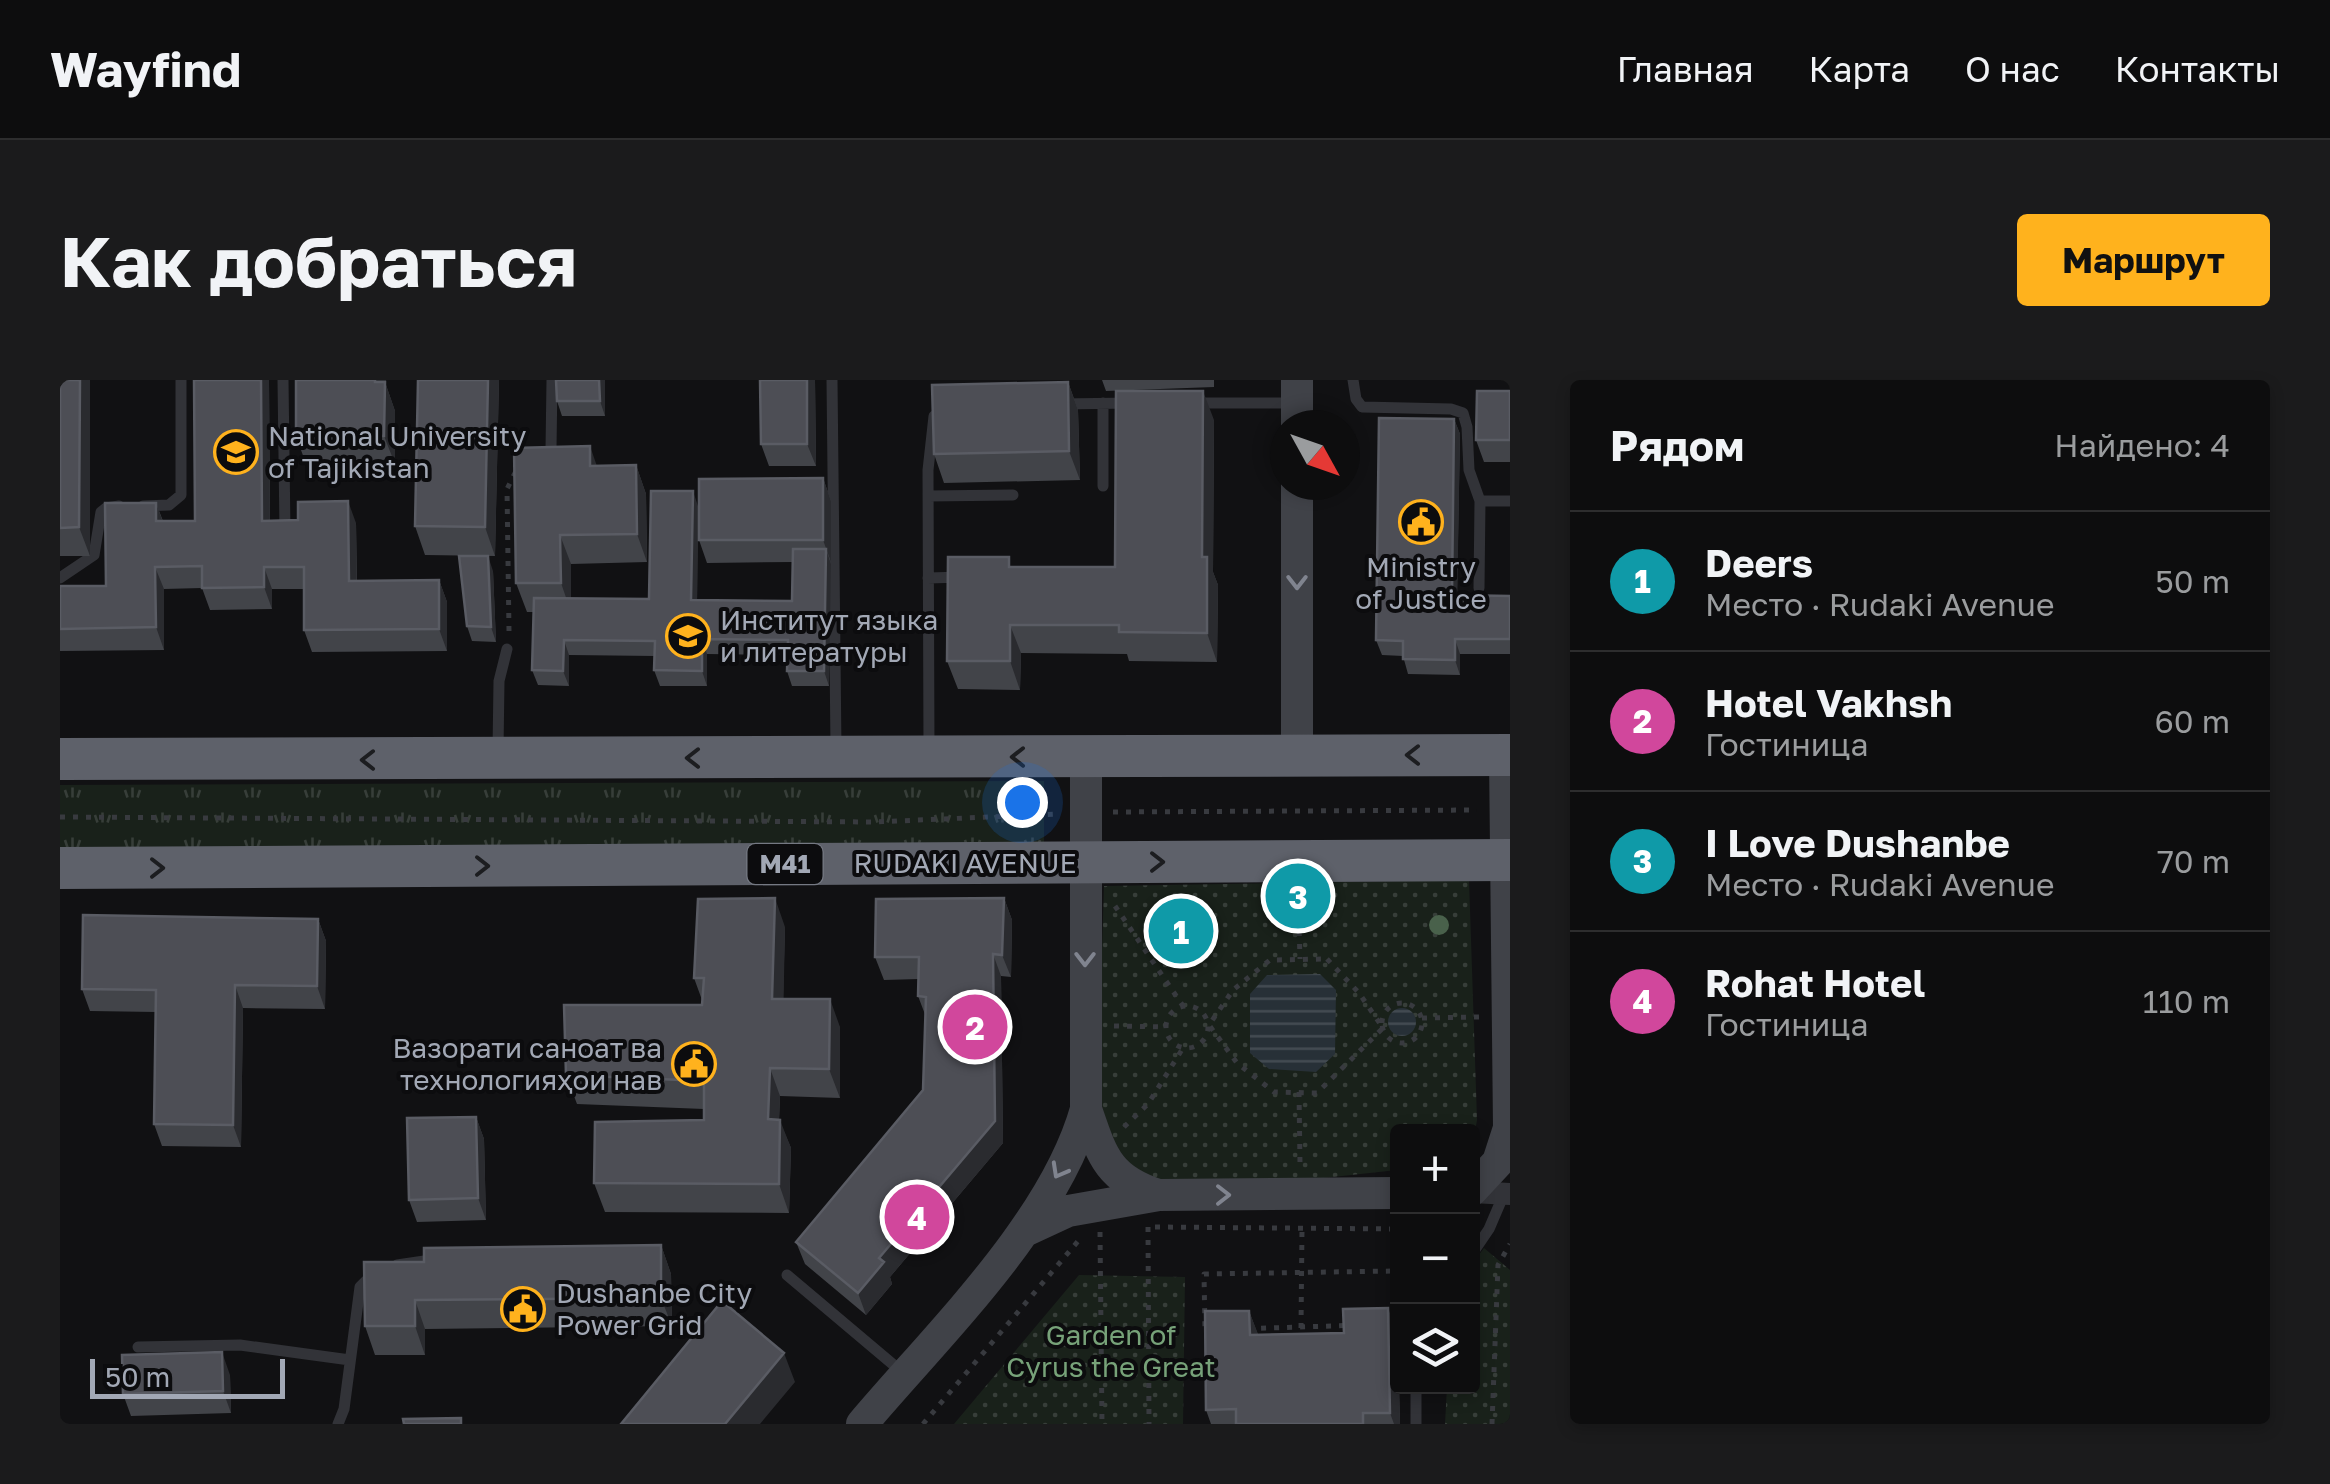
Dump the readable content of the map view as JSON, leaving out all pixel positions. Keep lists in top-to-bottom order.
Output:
{
  "streets": {
    "highway": ["RUDAKI AVENUE", "M41"]
  },
  "parks": ["Garden of Cyrus the Great"],
  "places": {
    "school or university": ["National University of Tajikistan", "Институт языка и литературы"],
    "public building": ["Ministry of Justice", "Вазорати саноат ва технологияҳои нав", "Dushanbe City Power Grid"]
  },
  "scale_bar": "50 m",
  "north": "bottom right",
  "page": {
    "header": "Wayfind",
    "nav": [
      "Главная",
      "Карта",
      "О нас",
      "Контакты"
    ],
    "buttons": "Маршрут",
    "title": "Как добраться",
    "heading": ["Рядом", "Найдено: 4"],
    "list": [
      {
        "mark": "1",
        "name": "Deers",
        "note": "Место · Rudaki Avenue",
        "value": "50 m"
      },
      {
        "mark": "2",
        "name": "Hotel Vakhsh",
        "note": "Гостиница",
        "value": "60 m"
      },
      {
        "mark": "3",
        "name": "I Love Dushanbe",
        "note": "Место · Rudaki Avenue",
        "value": "70 m"
      },
      {
        "mark": "4",
        "name": "Rohat Hotel",
        "note": "Гостиница",
        "value": "110 m"
      }
    ],
    "pins": [
      "3",
      "1",
      "2",
      "4"
    ],
    "map_buttons": ["+", "−"],
    "scale": "50 m"
  }
}
